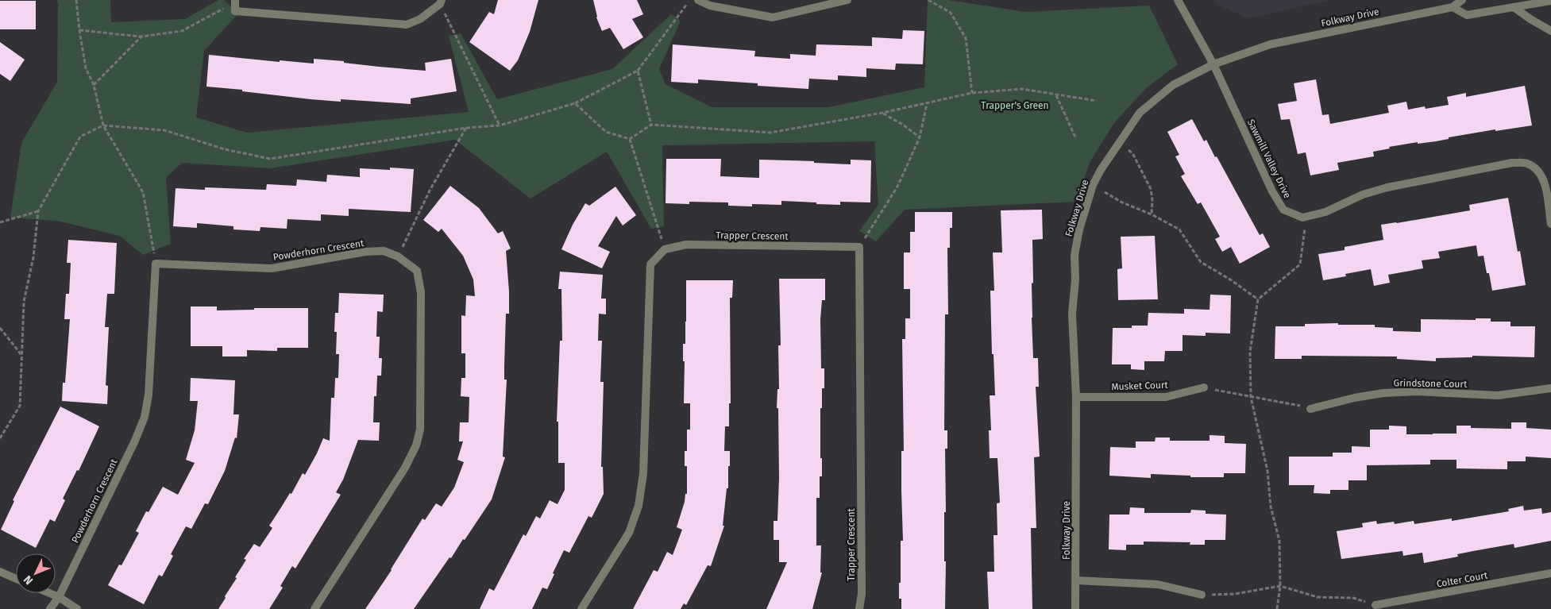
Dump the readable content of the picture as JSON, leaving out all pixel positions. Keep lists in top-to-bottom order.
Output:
{
  "streets": {
    "street": [
      "Folkway Drive",
      "Sawmill Valley Drive",
      "Trapper Crescent",
      "Powderhorn Crescent",
      "Grindstone Court",
      "Musket Court",
      "Colter Court"
    ]
  },
  "crossings": [
    ["Folkway Drive", "Sawmill Valley Drive"],
    ["Folkway Drive", "Musket Court"]
  ],
  "parks": ["Trapper's Green"],
  "north": "bottom left"
}
